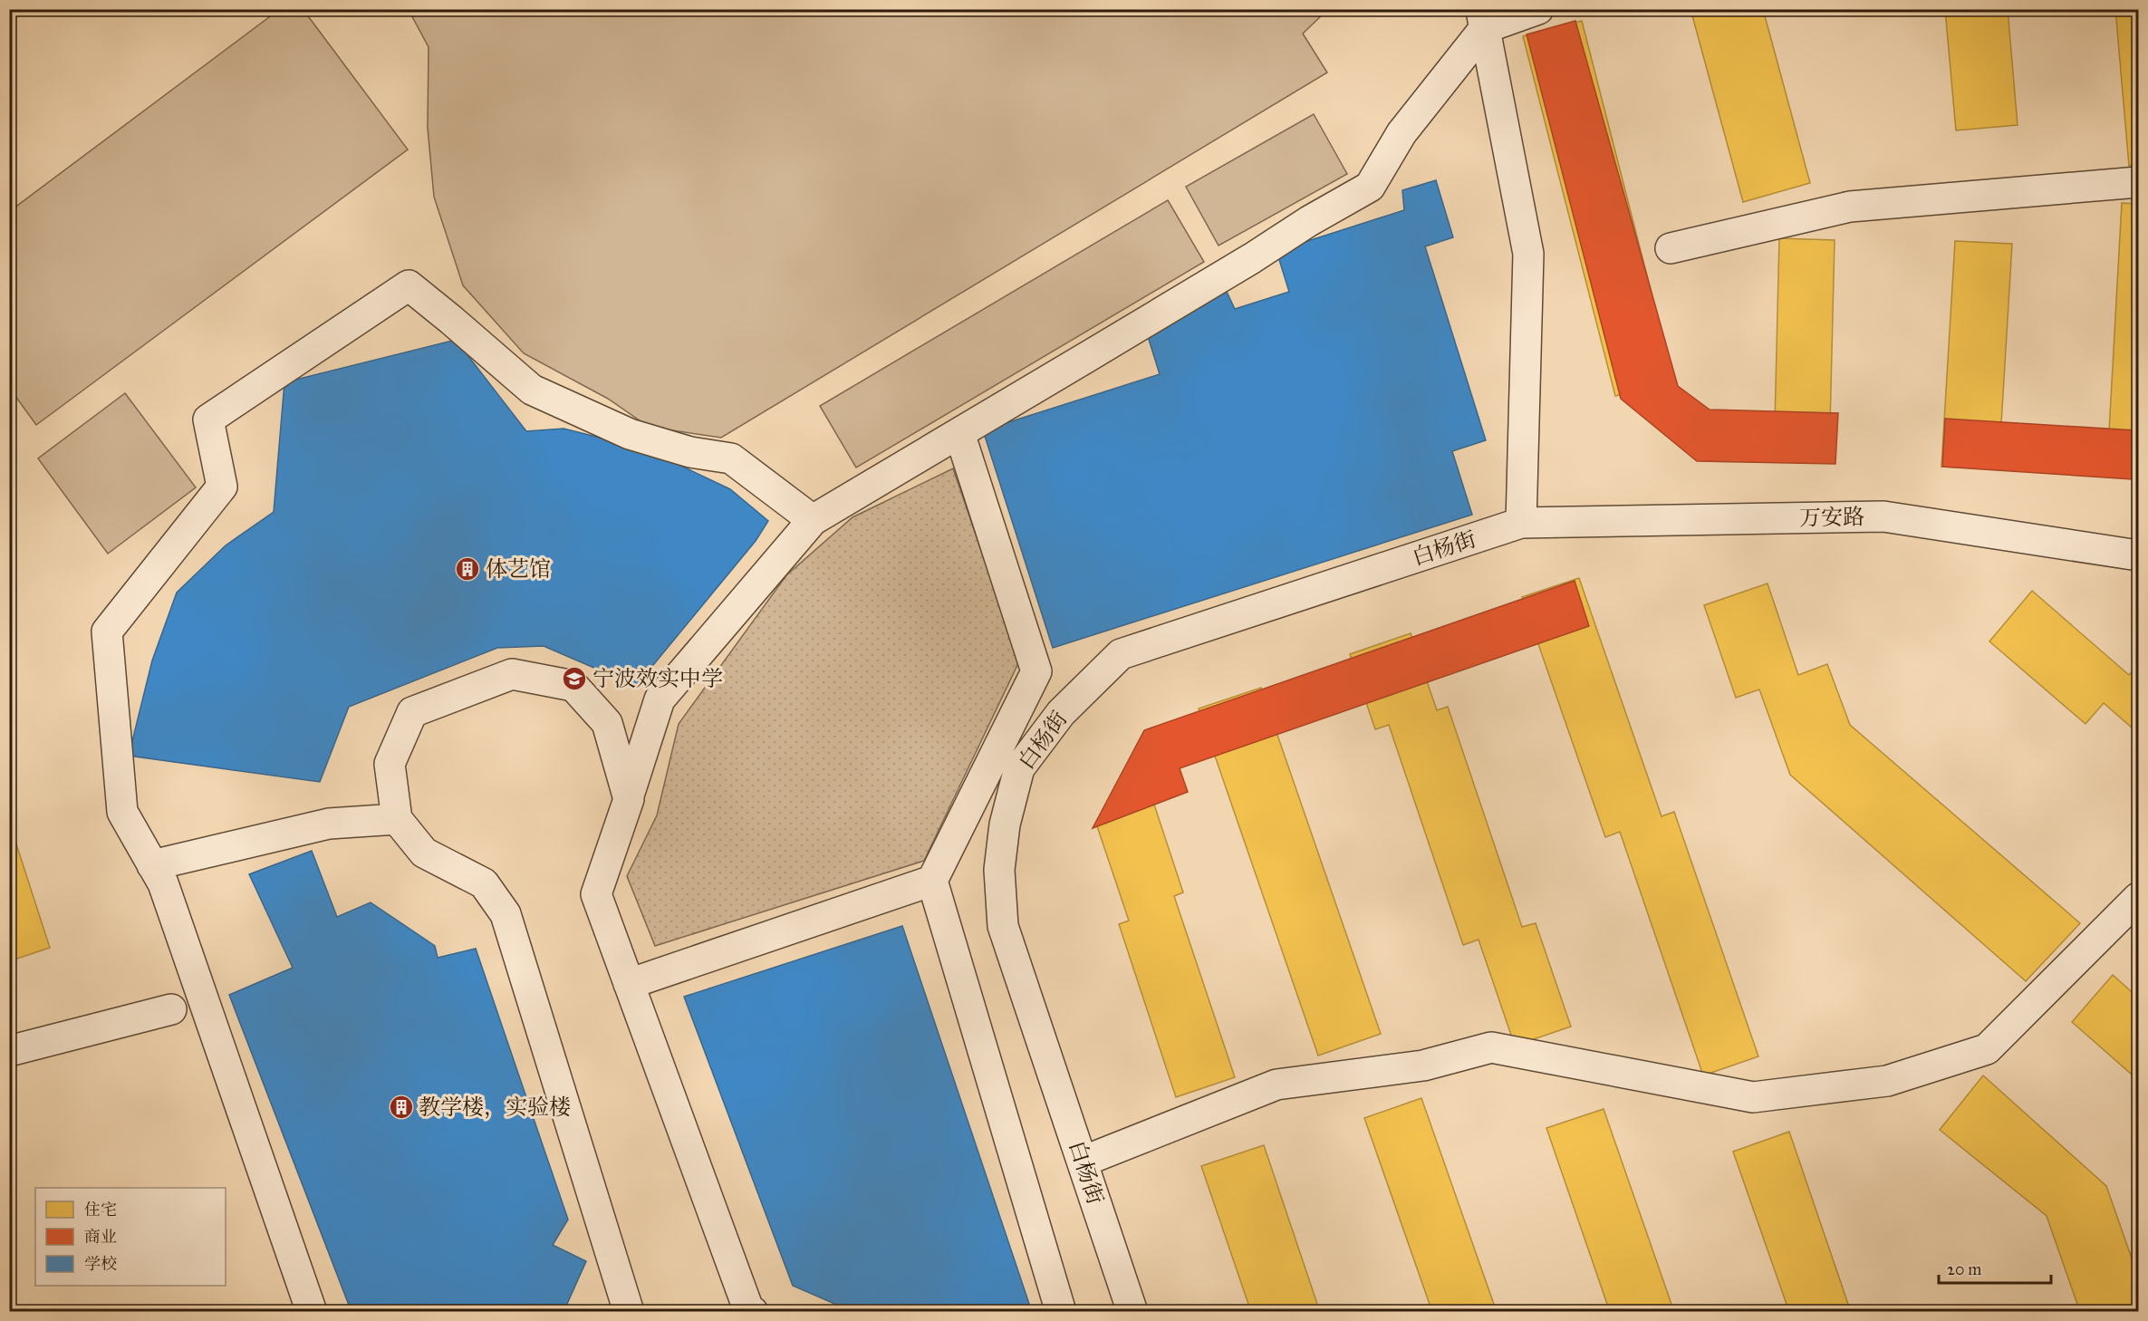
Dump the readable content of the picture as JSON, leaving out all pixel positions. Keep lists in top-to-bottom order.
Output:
{
  "streets": {
    "street": ["万安路", "白杨街"]
  },
  "crossings": [
    ["万安路", "白杨街"]
  ],
  "places": {
    "building": ["体艺馆", "教学楼，实验楼"],
    "school or university": ["宁波效实中学"]
  },
  "legend": ["住宅", "商业", "学校"],
  "scale_bar": "20 m"
}
